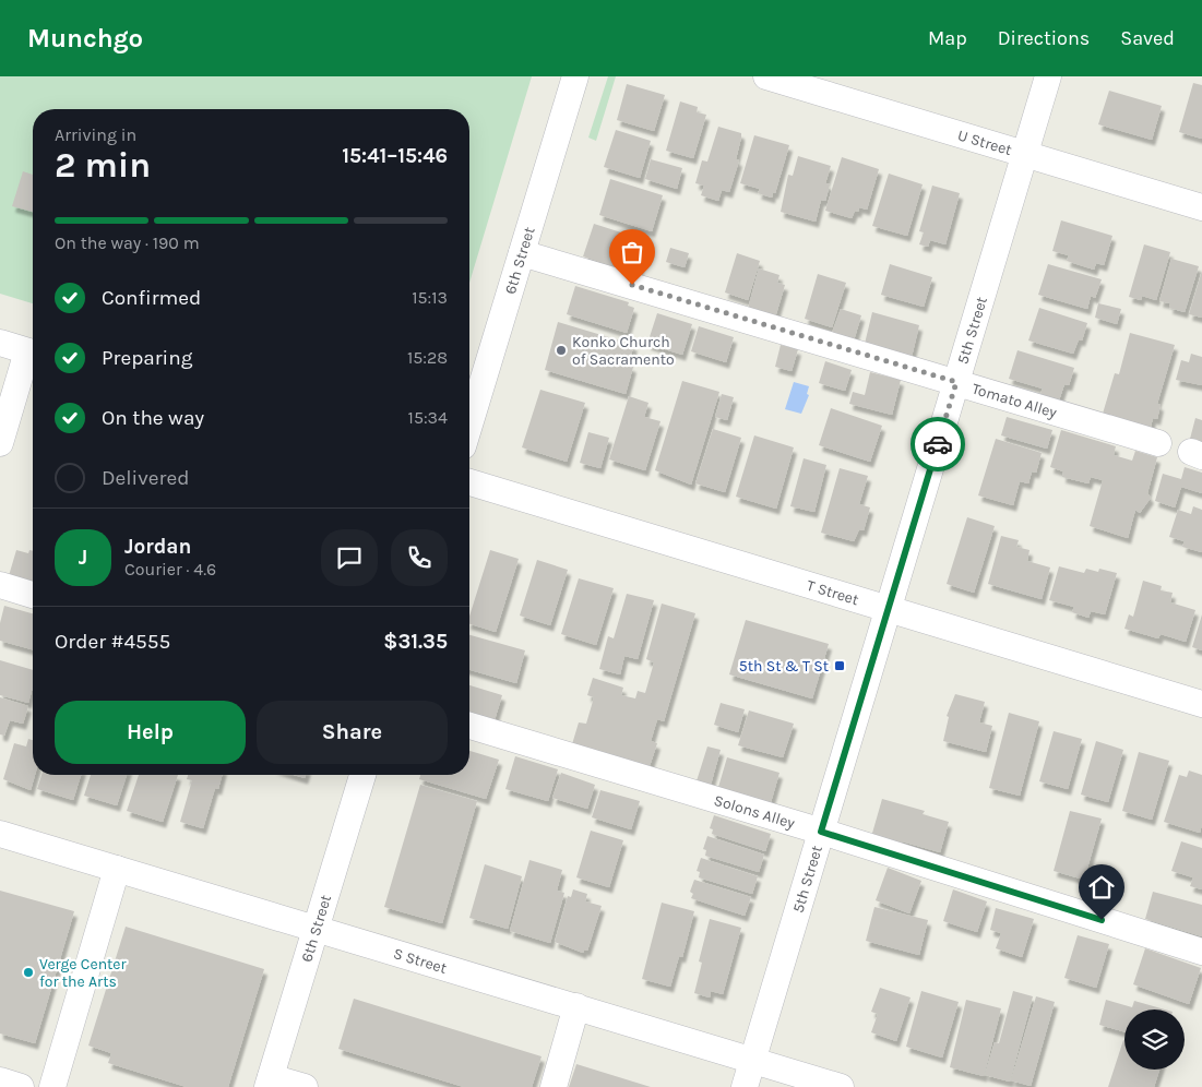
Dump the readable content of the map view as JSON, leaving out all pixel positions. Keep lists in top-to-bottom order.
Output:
{
  "streets": {
    "street": [
      "U Street",
      "6th Street",
      "5th Street",
      "Tomato Alley",
      "T Street",
      "Solons Alley",
      "S Street"
    ]
  },
  "crossings": [
    ["U Street", "5th Street"],
    ["6th Street", "Tomato Alley"],
    ["6th Street", "S Street"],
    ["5th Street", "Tomato Alley"],
    ["5th Street", "T Street"],
    ["5th Street", "Solons Alley"],
    ["5th Street", "S Street"]
  ],
  "places": {
    "other": ["Konko Church of Sacramento", "Verge Center for the Arts"],
    "transit": ["5th St & T St"]
  },
  "page": {
    "header": "Munchgo",
    "nav": ["Map", "Directions", "Saved"],
    "heading": ["2 min", "Arriving in", "15:41–15:46"],
    "panel": [
      "Jordan",
      "Courier · 4.6",
      "Order #4555",
      "$31.35"
    ],
    "bar": "On the way · 190 m",
    "list": [
      ["Confirmed", "15:13"],
      ["Preparing", "15:28"],
      ["On the way", "15:34"],
      "Delivered"
    ],
    "round": "J",
    "buttons": ["Help", "Share"]
  }
}
